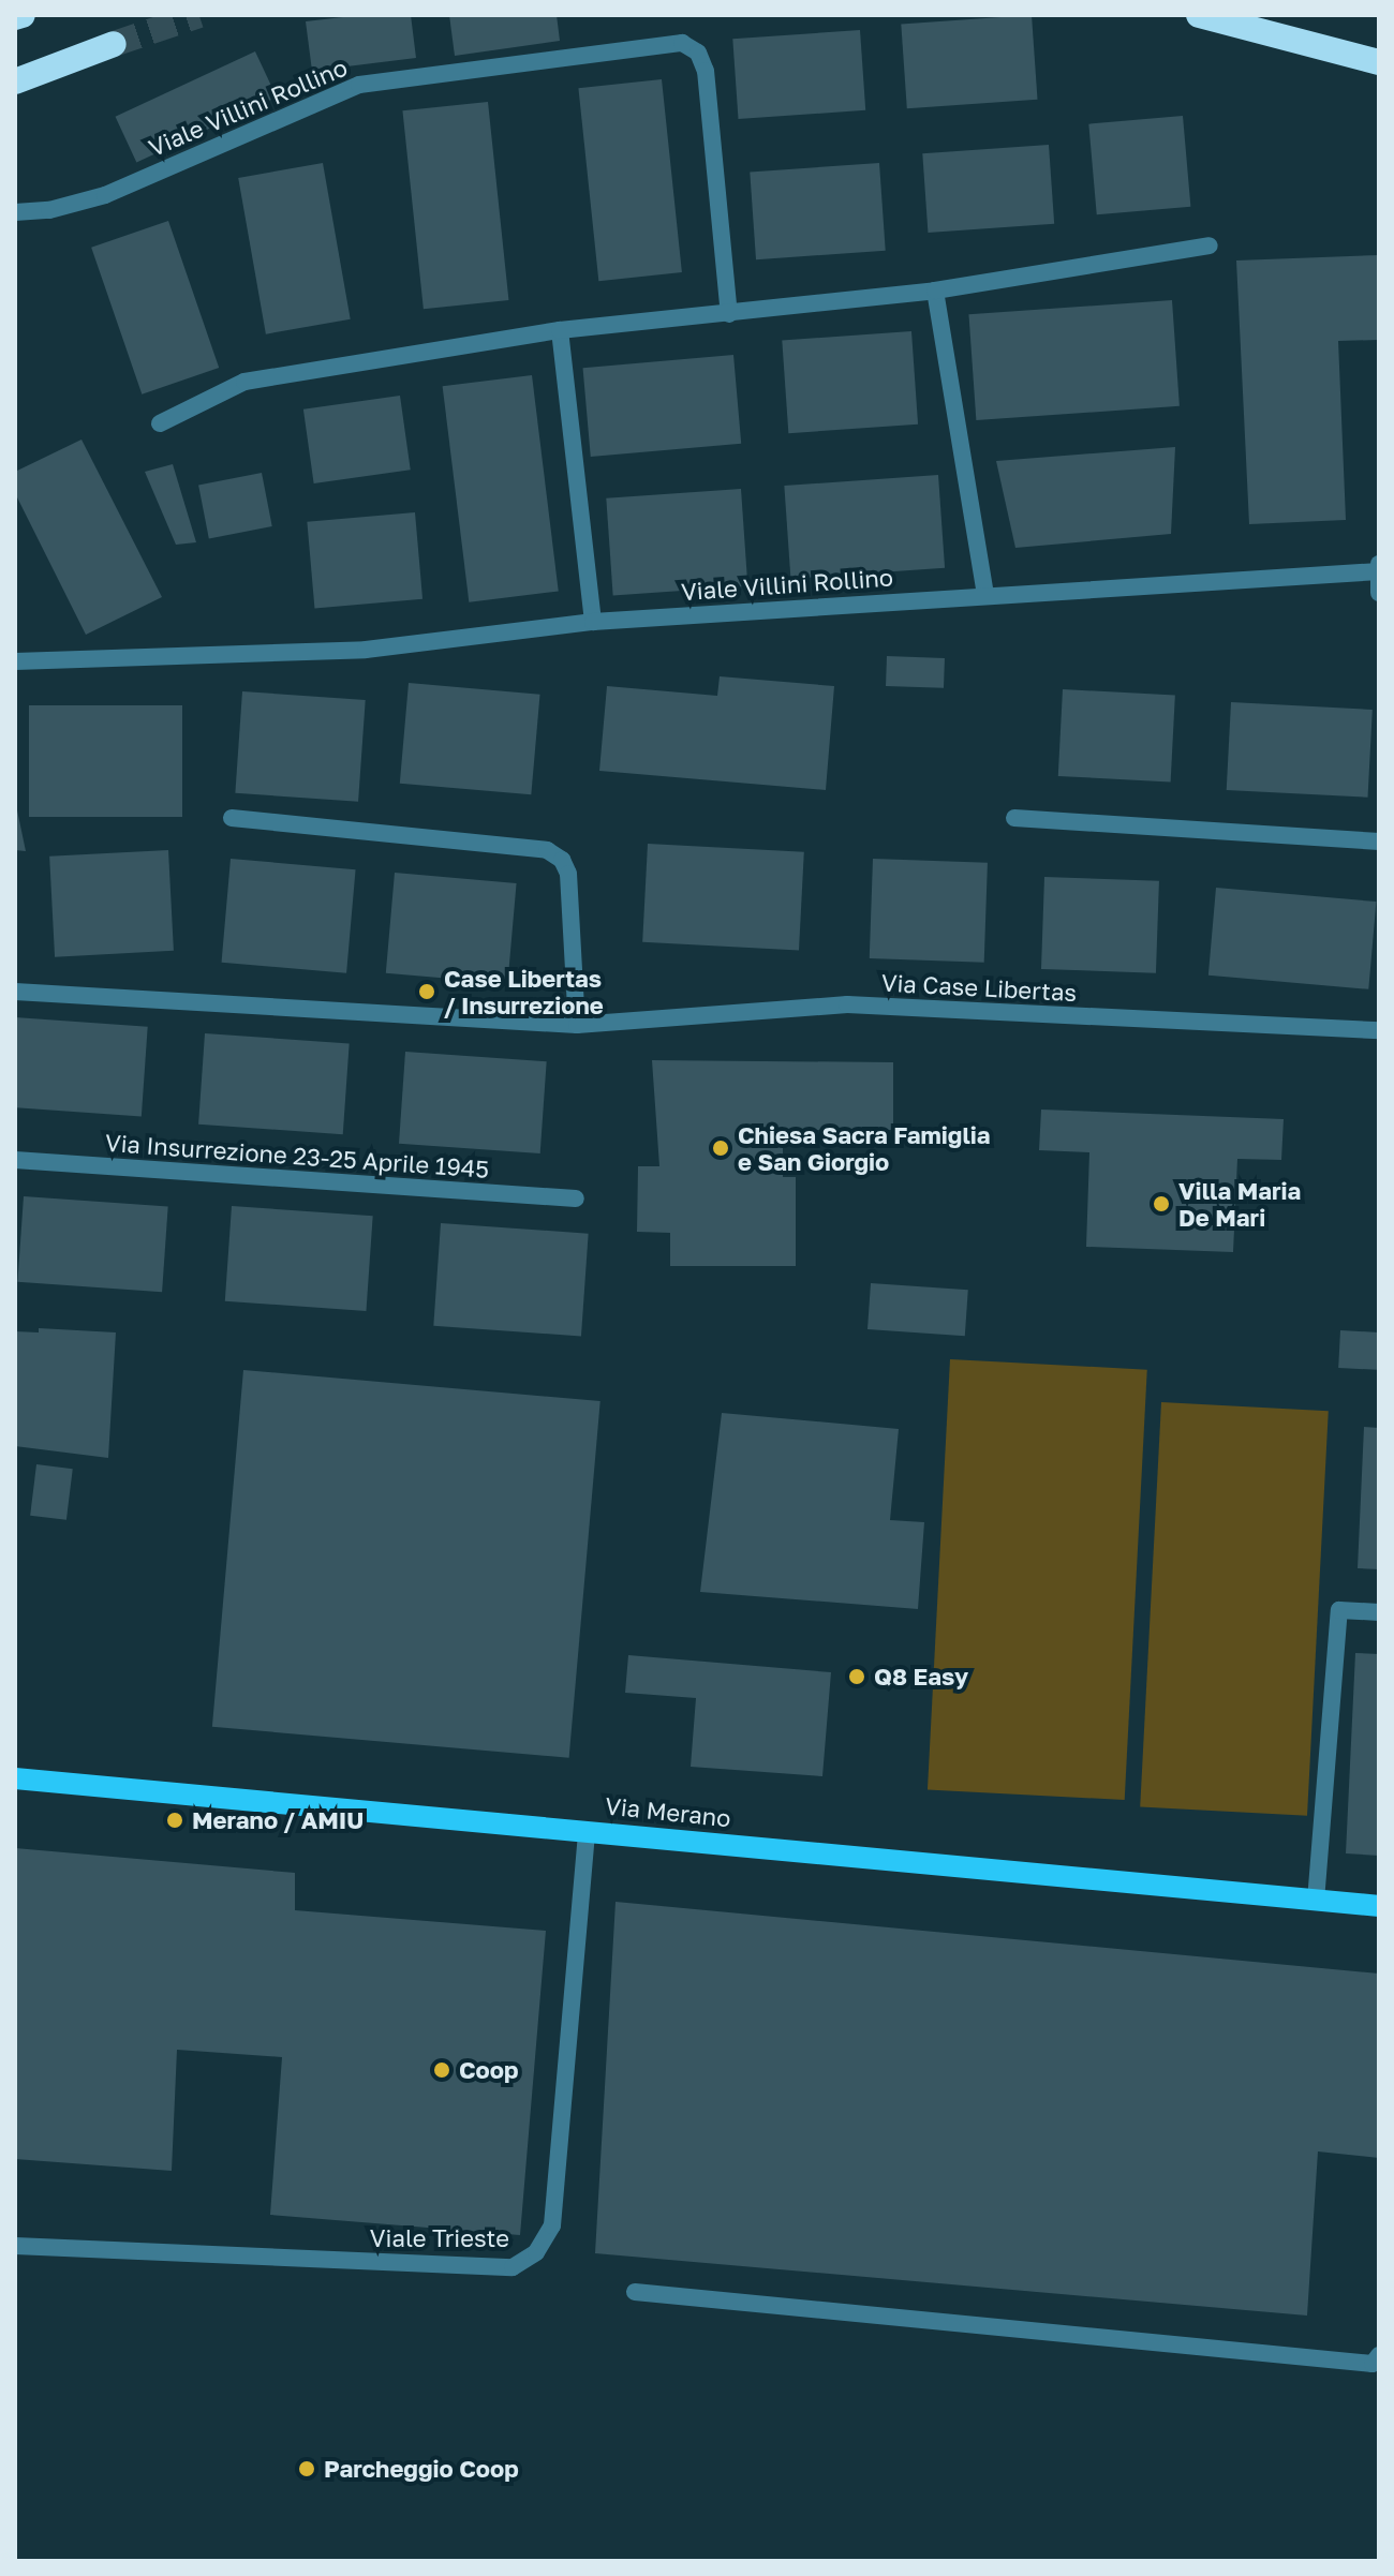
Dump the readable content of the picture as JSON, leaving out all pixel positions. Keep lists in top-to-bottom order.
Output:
{
  "streets": {
    "main road": ["Via Merano"],
    "street": [
      "Viale Villini Rollino",
      "Via Case Libertas",
      "Via Insurrezione 23-25 Aprile 1945",
      "Viale Trieste"
    ]
  },
  "crossings": [
    ["Via Merano", "Viale Trieste"]
  ],
  "places": [
    "Case Libertas / Insurrezione",
    "Chiesa Sacra Famiglia e San Giorgio",
    "Villa Maria De Mari",
    "Q8 Easy",
    "Merano / AMIU",
    "Coop",
    "Parcheggio Coop"
  ]
}
